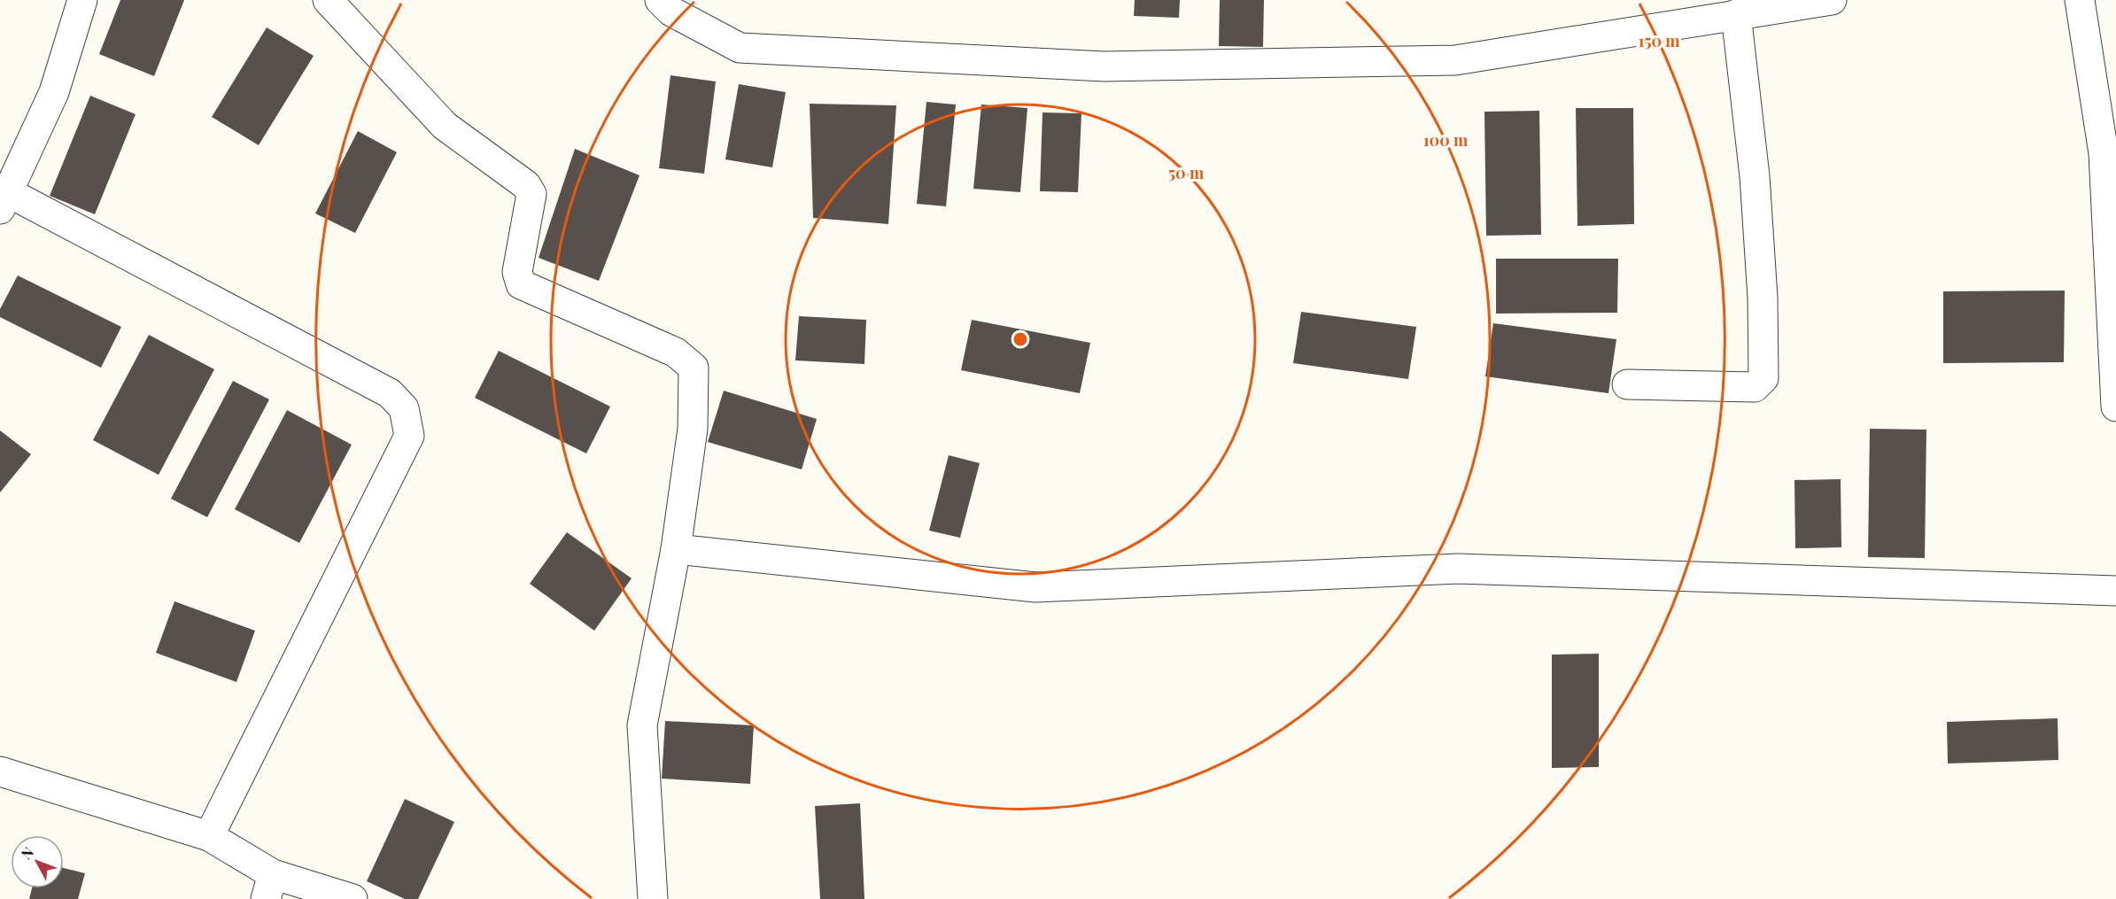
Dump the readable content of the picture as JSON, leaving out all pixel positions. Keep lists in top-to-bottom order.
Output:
{
  "north": "top left",
  "rings": ["150 m", "100 m", "50 m"]
}
